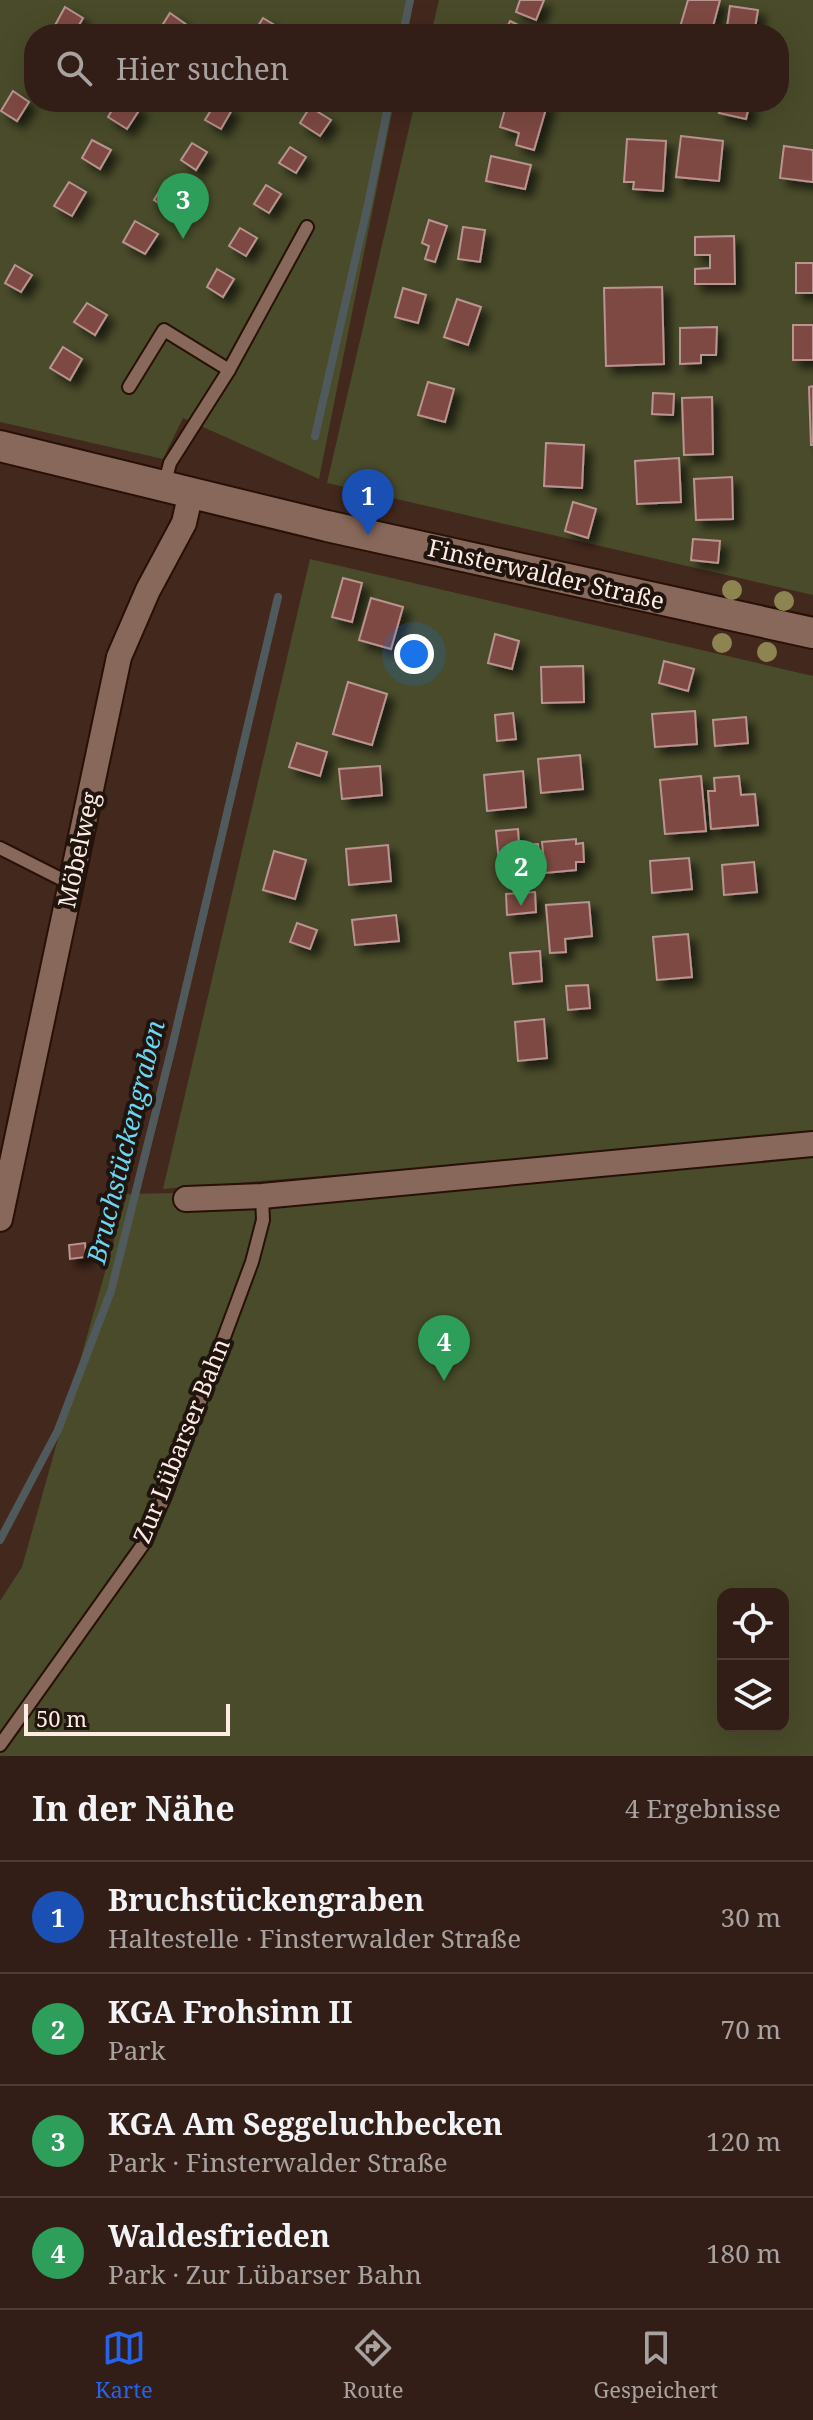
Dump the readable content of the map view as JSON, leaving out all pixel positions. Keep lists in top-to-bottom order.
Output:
{
  "streets": {
    "street": ["Finsterwalder Straße", "Möbelweg"],
    "lane": ["Zur Lübarser Bahn"]
  },
  "crossings": [
    ["Finsterwalder Straße", "Möbelweg"]
  ],
  "water": ["Bruchstückengraben"],
  "scale_bar": "50 m",
  "page": {
    "search": "Hier suchen",
    "pins": [
      "3",
      "1",
      "2",
      "4"
    ],
    "scale": "50 m",
    "heading": ["In der Nähe", "4 Ergebnisse"],
    "list": [
      {
        "mark": "1",
        "name": "Bruchstückengraben",
        "note": "Haltestelle · Finsterwalder Straße",
        "value": "30 m"
      },
      {
        "mark": "2",
        "name": "KGA Frohsinn II",
        "note": "Park",
        "value": "70 m"
      },
      {
        "mark": "3",
        "name": "KGA Am Seggeluchbecken",
        "note": "Park · Finsterwalder Straße",
        "value": "120 m"
      },
      {
        "mark": "4",
        "name": "Waldesfrieden",
        "note": "Park · Zur Lübarser Bahn",
        "value": "180 m"
      }
    ],
    "nav": ["Karte", "Route", "Gespeichert"]
  }
}
